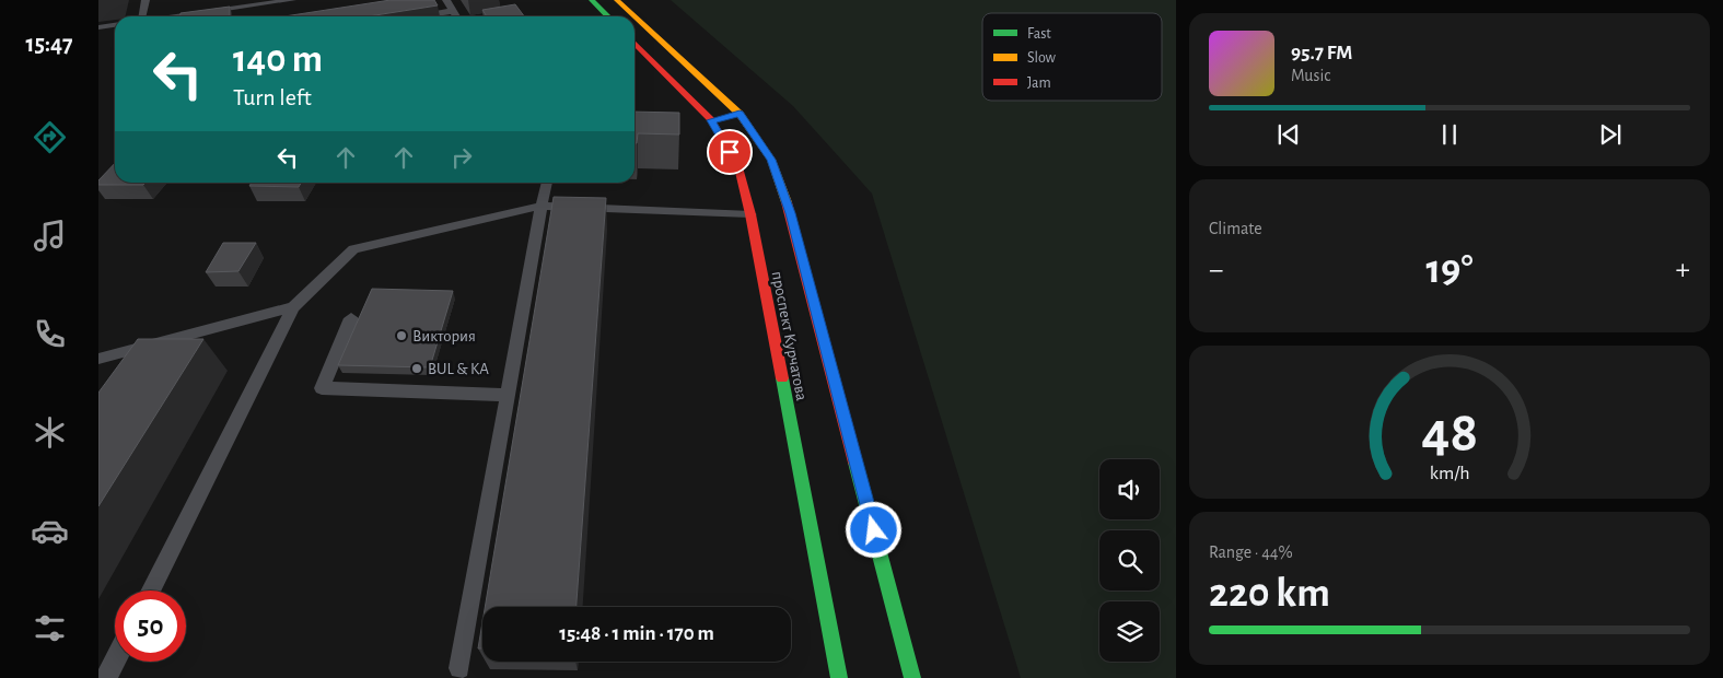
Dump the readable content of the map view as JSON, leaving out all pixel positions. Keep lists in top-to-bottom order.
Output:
{
  "streets": {
    "main road": ["проспект Курчатова"]
  },
  "places": ["Виктория", "BUL & KA"],
  "legend": ["Fast", "Slow", "Jam"],
  "page": {
    "tabs": "15:47",
    "turn": ["140 m", "Turn left"],
    "song": ["95.7 FM", "Music"],
    "tile": [
      "Climate",
      ["Range · 44%", "220 km"]
    ],
    "heat": ["−", "19°", "+"],
    "limit": "50",
    "trip": "15:48 · 1 min · 170 m",
    "gauge": ["48", "km/h"]
  }
}
